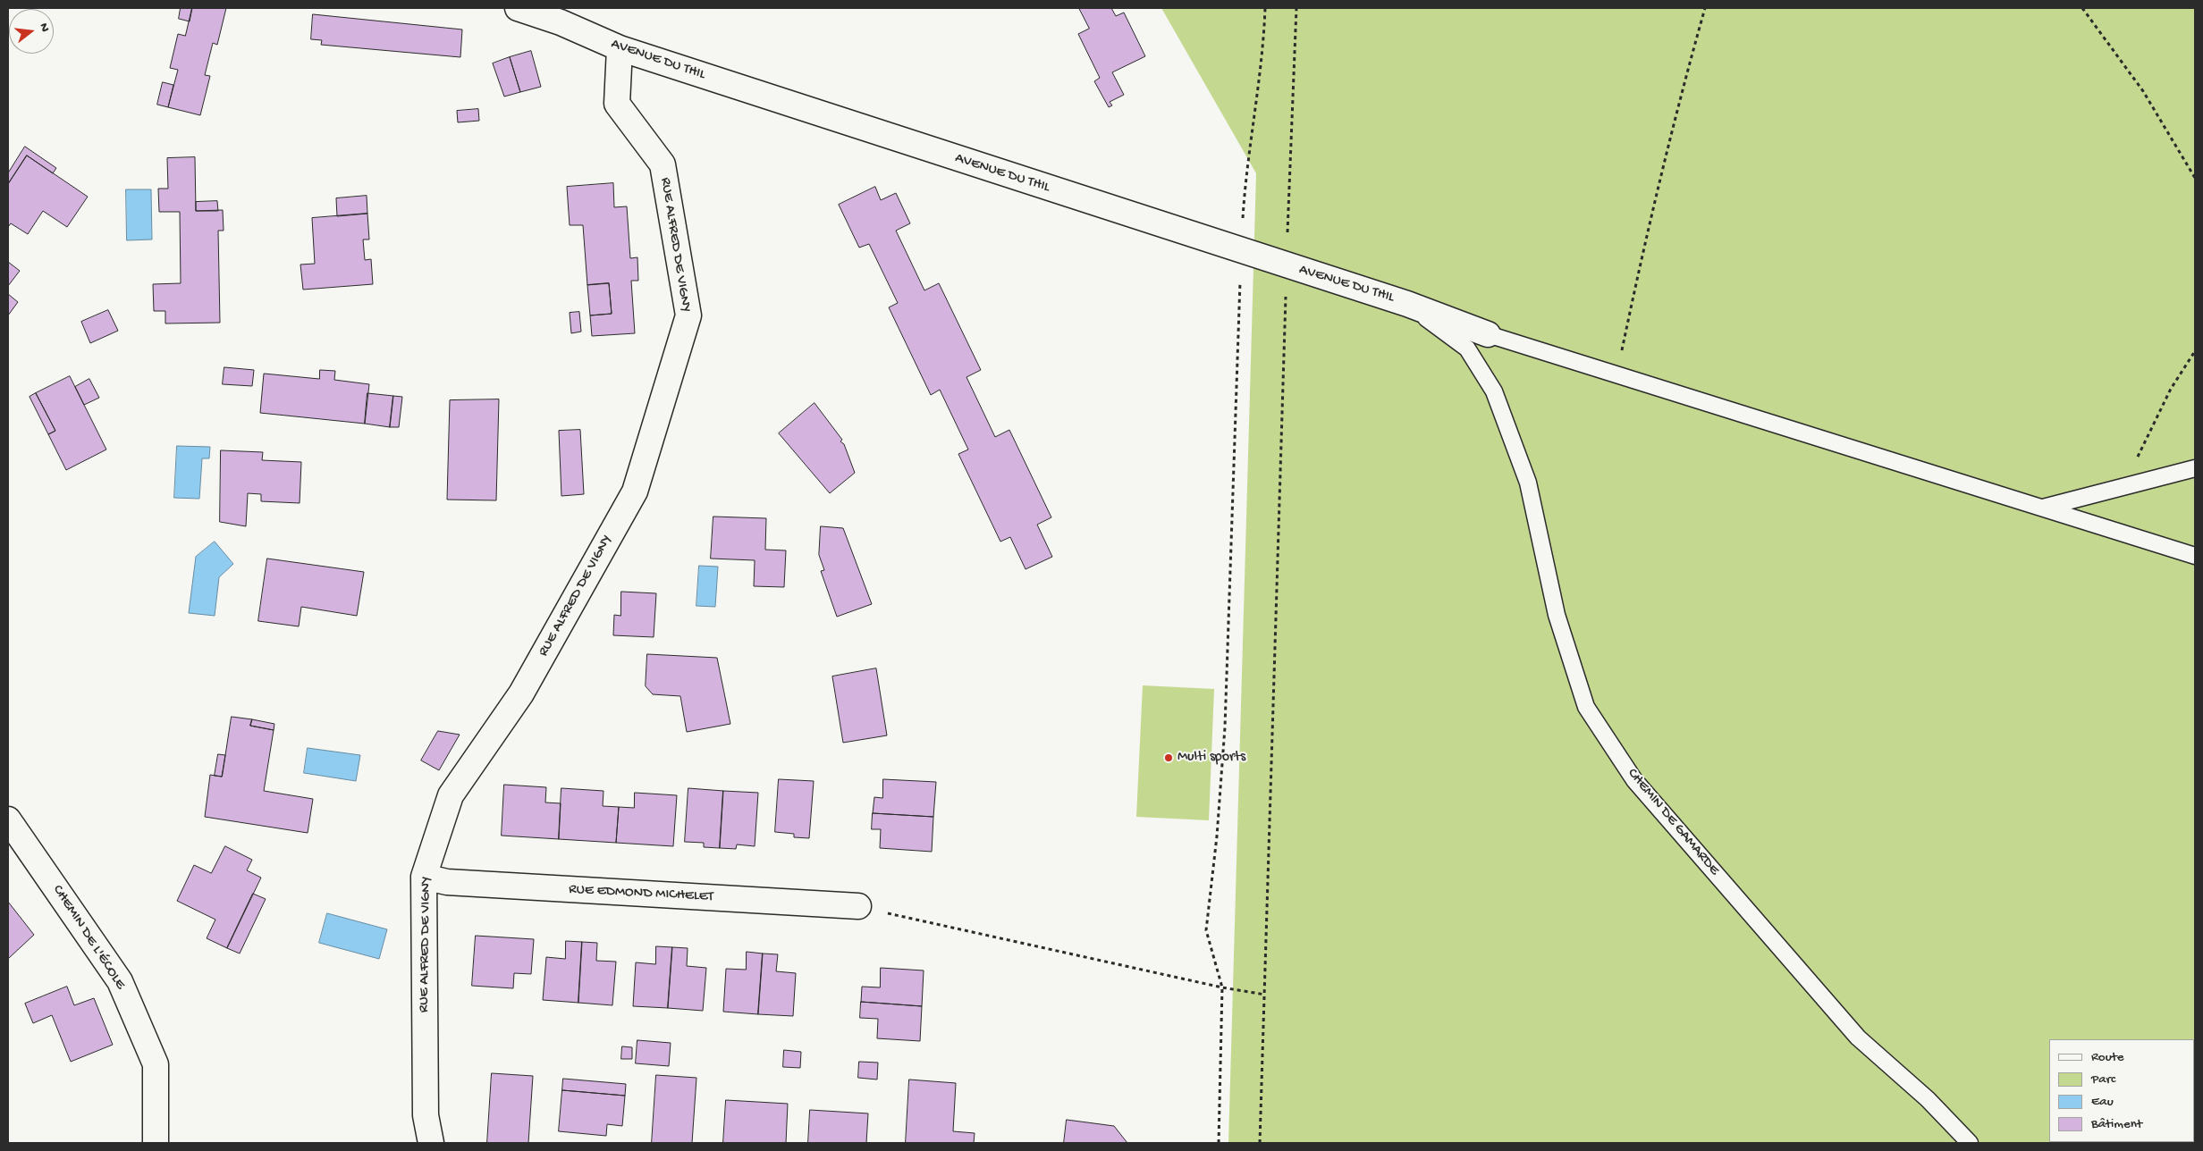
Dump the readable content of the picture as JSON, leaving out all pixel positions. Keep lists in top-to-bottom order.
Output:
{
  "streets": {
    "street": [
      "AVENUE DU THIL",
      "RUE ALFRED DE VIGNY",
      "RUE EDMOND MICHELET",
      "CHEMIN DE L'ÉCOLE"
    ],
    "lane": ["CHEMIN DE GAMARDE"]
  },
  "crossings": [
    ["AVENUE DU THIL", "RUE ALFRED DE VIGNY"],
    ["AVENUE DU THIL", "CHEMIN DE GAMARDE"],
    ["RUE ALFRED DE VIGNY", "RUE EDMOND MICHELET"]
  ],
  "places": ["Multi sports"],
  "legend": [
    "Route",
    "Parc",
    "Eau",
    "Bâtiment"
  ],
  "north": "right"
}
